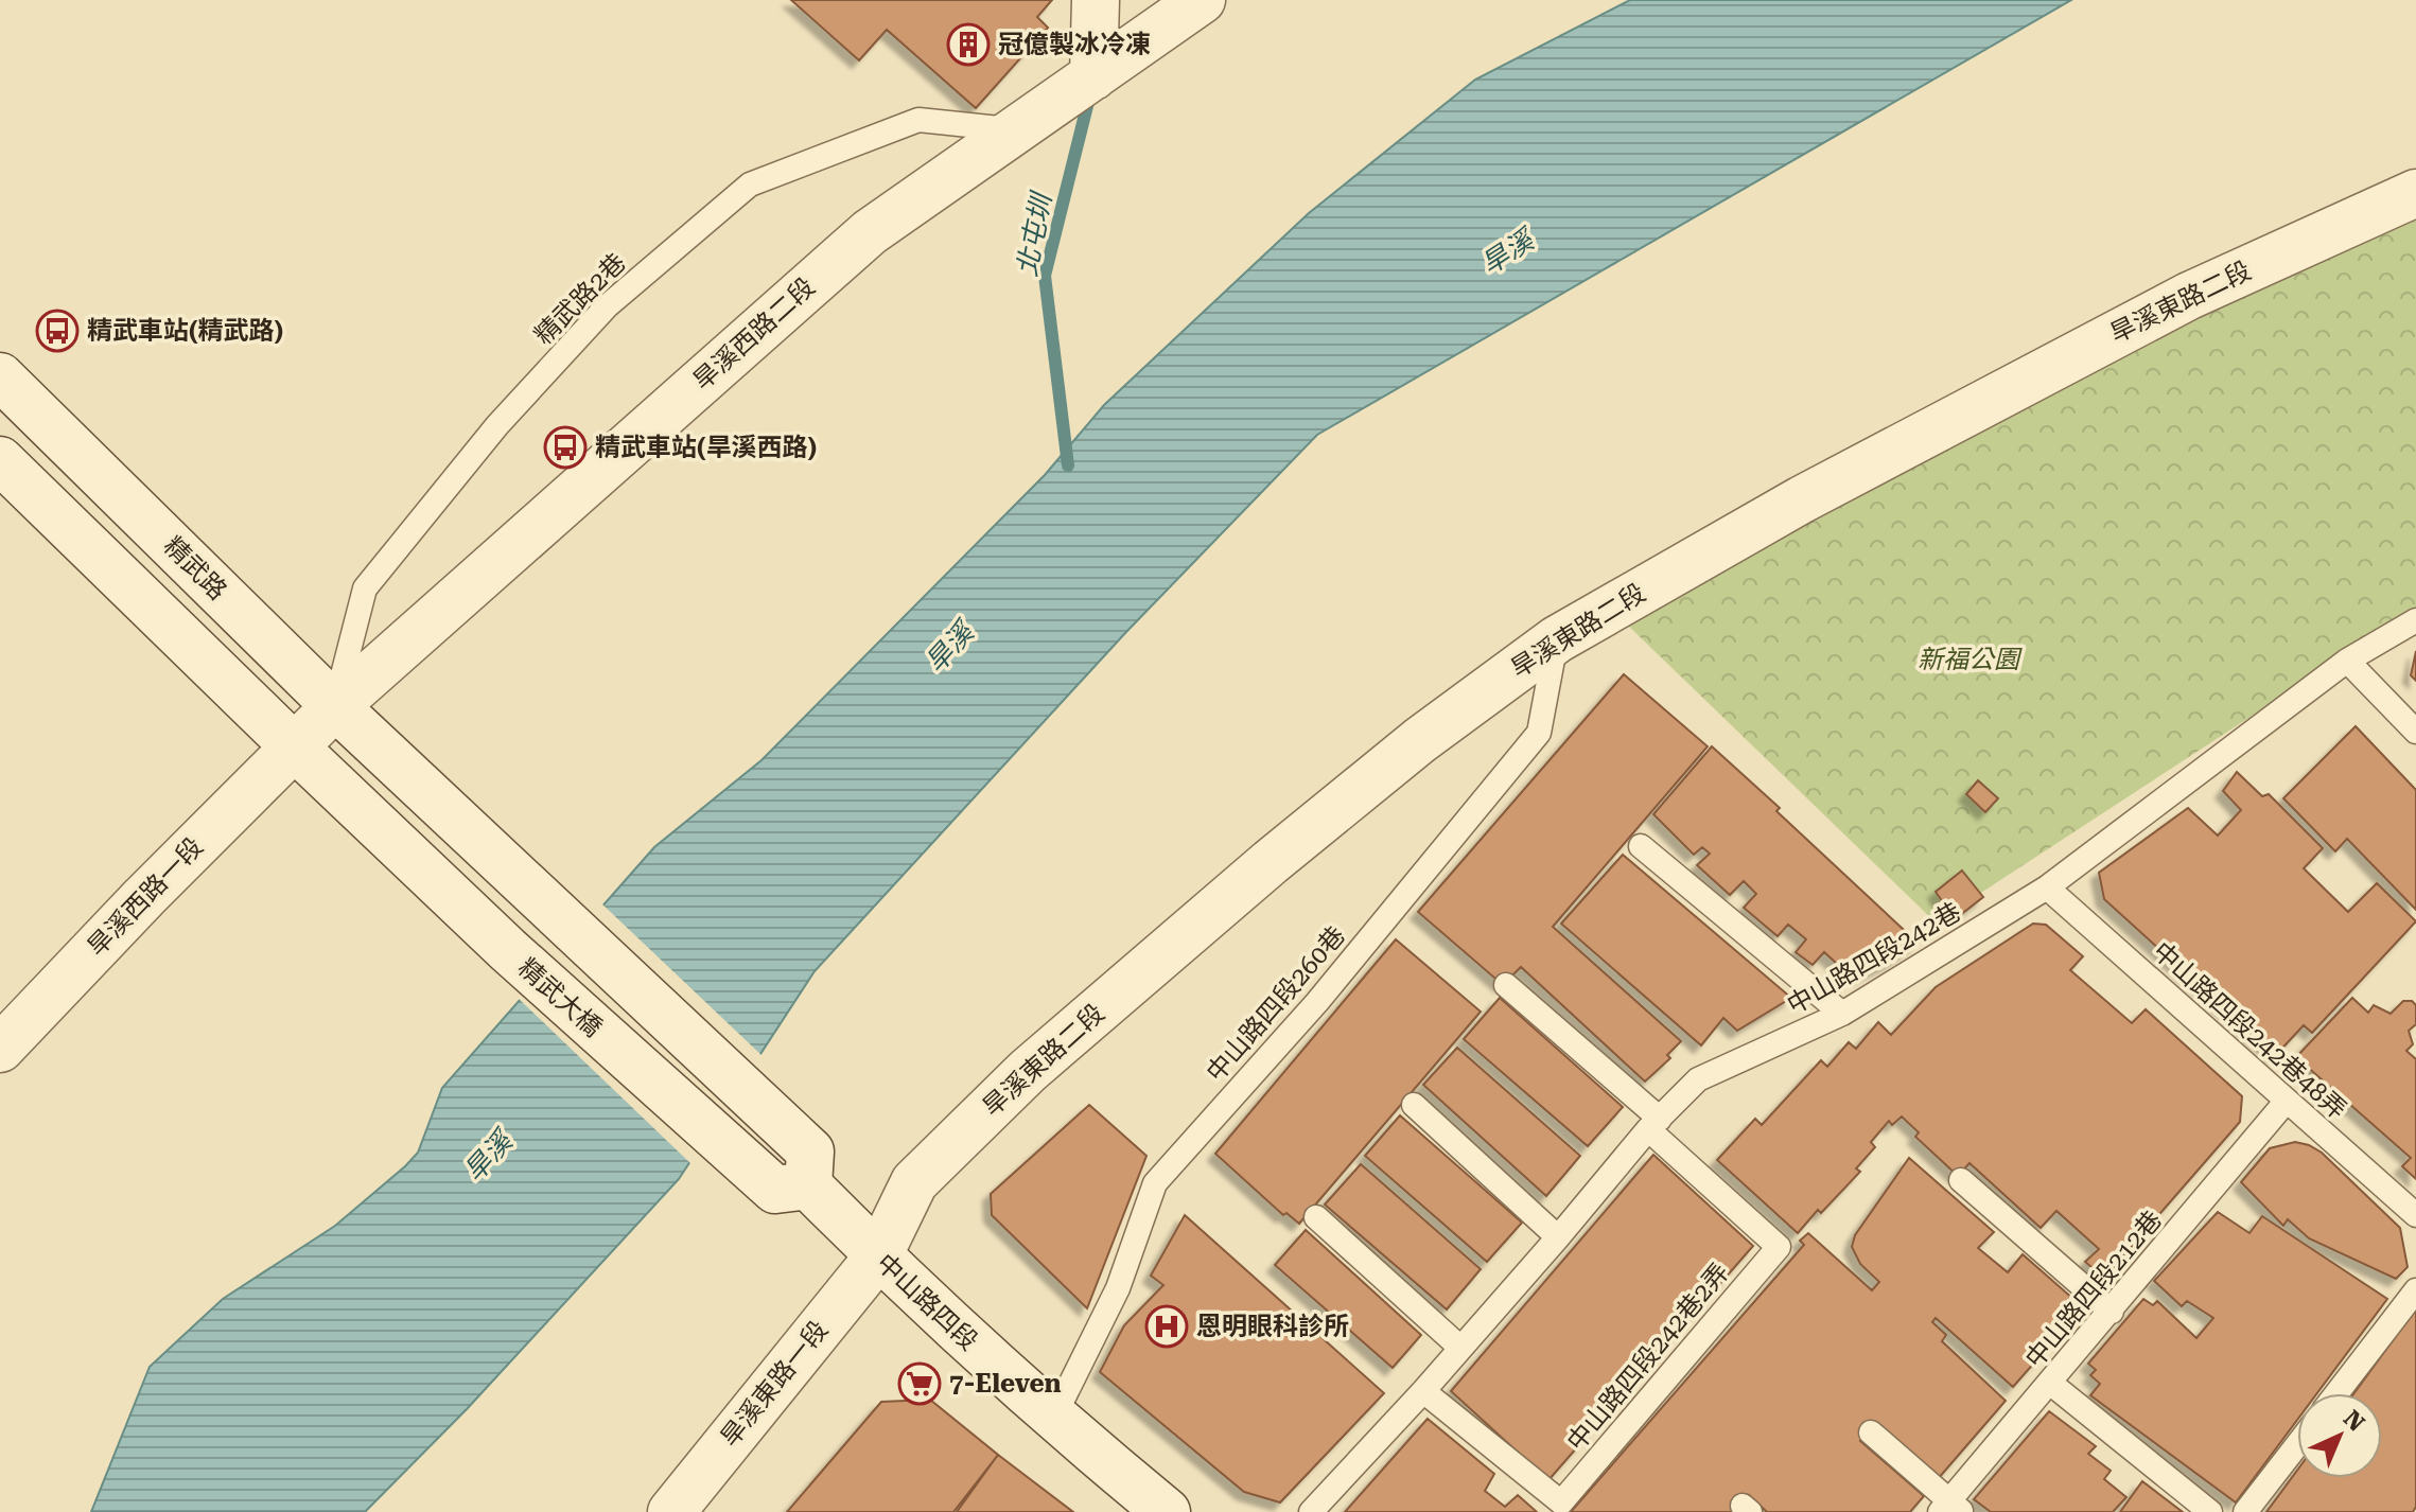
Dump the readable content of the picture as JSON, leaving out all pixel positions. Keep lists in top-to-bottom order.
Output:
{
  "streets": {
    "street": [
      "旱溪東路二段",
      "旱溪西路二段",
      "精武路",
      "旱溪西路一段",
      "精武大橋",
      "中山路四段",
      "旱溪東路一段"
    ],
    "lane": [
      "精武路2巷",
      "中山路四段242巷",
      "中山路四段260巷",
      "中山路四段242巷48弄",
      "中山路四段212巷",
      "中山路四段242巷2弄"
    ]
  },
  "crossings": [
    ["精武路2巷", "旱溪西路二段"],
    ["精武路2巷", "精武路"],
    ["旱溪東路二段", "中山路四段260巷"],
    ["旱溪東路二段", "中山路四段"],
    ["旱溪東路二段", "旱溪東路一段"],
    ["旱溪西路二段", "精武路"],
    ["旱溪西路二段", "旱溪西路一段"],
    ["旱溪西路二段", "精武大橋"],
    ["精武路", "精武大橋"],
    ["精武路", "中山路四段"],
    ["旱溪西路一段", "精武大橋"],
    ["中山路四段242巷", "中山路四段242巷48弄"],
    ["中山路四段242巷", "中山路四段242巷2弄"],
    ["精武大橋", "中山路四段"],
    ["中山路四段260巷", "中山路四段"],
    ["中山路四段242巷48弄", "中山路四段212巷"],
    ["中山路四段", "旱溪東路一段"]
  ],
  "water": ["北屯圳", "旱溪"],
  "parks": ["新福公園"],
  "places": {
    "building": ["冠億製冰冷凍"],
    "bus stop": ["精武車站(精武路)", "精武車站(旱溪西路)"],
    "hospital": ["恩明眼科診所"],
    "supermarket": ["7-Eleven"]
  },
  "north": "top right"
}
